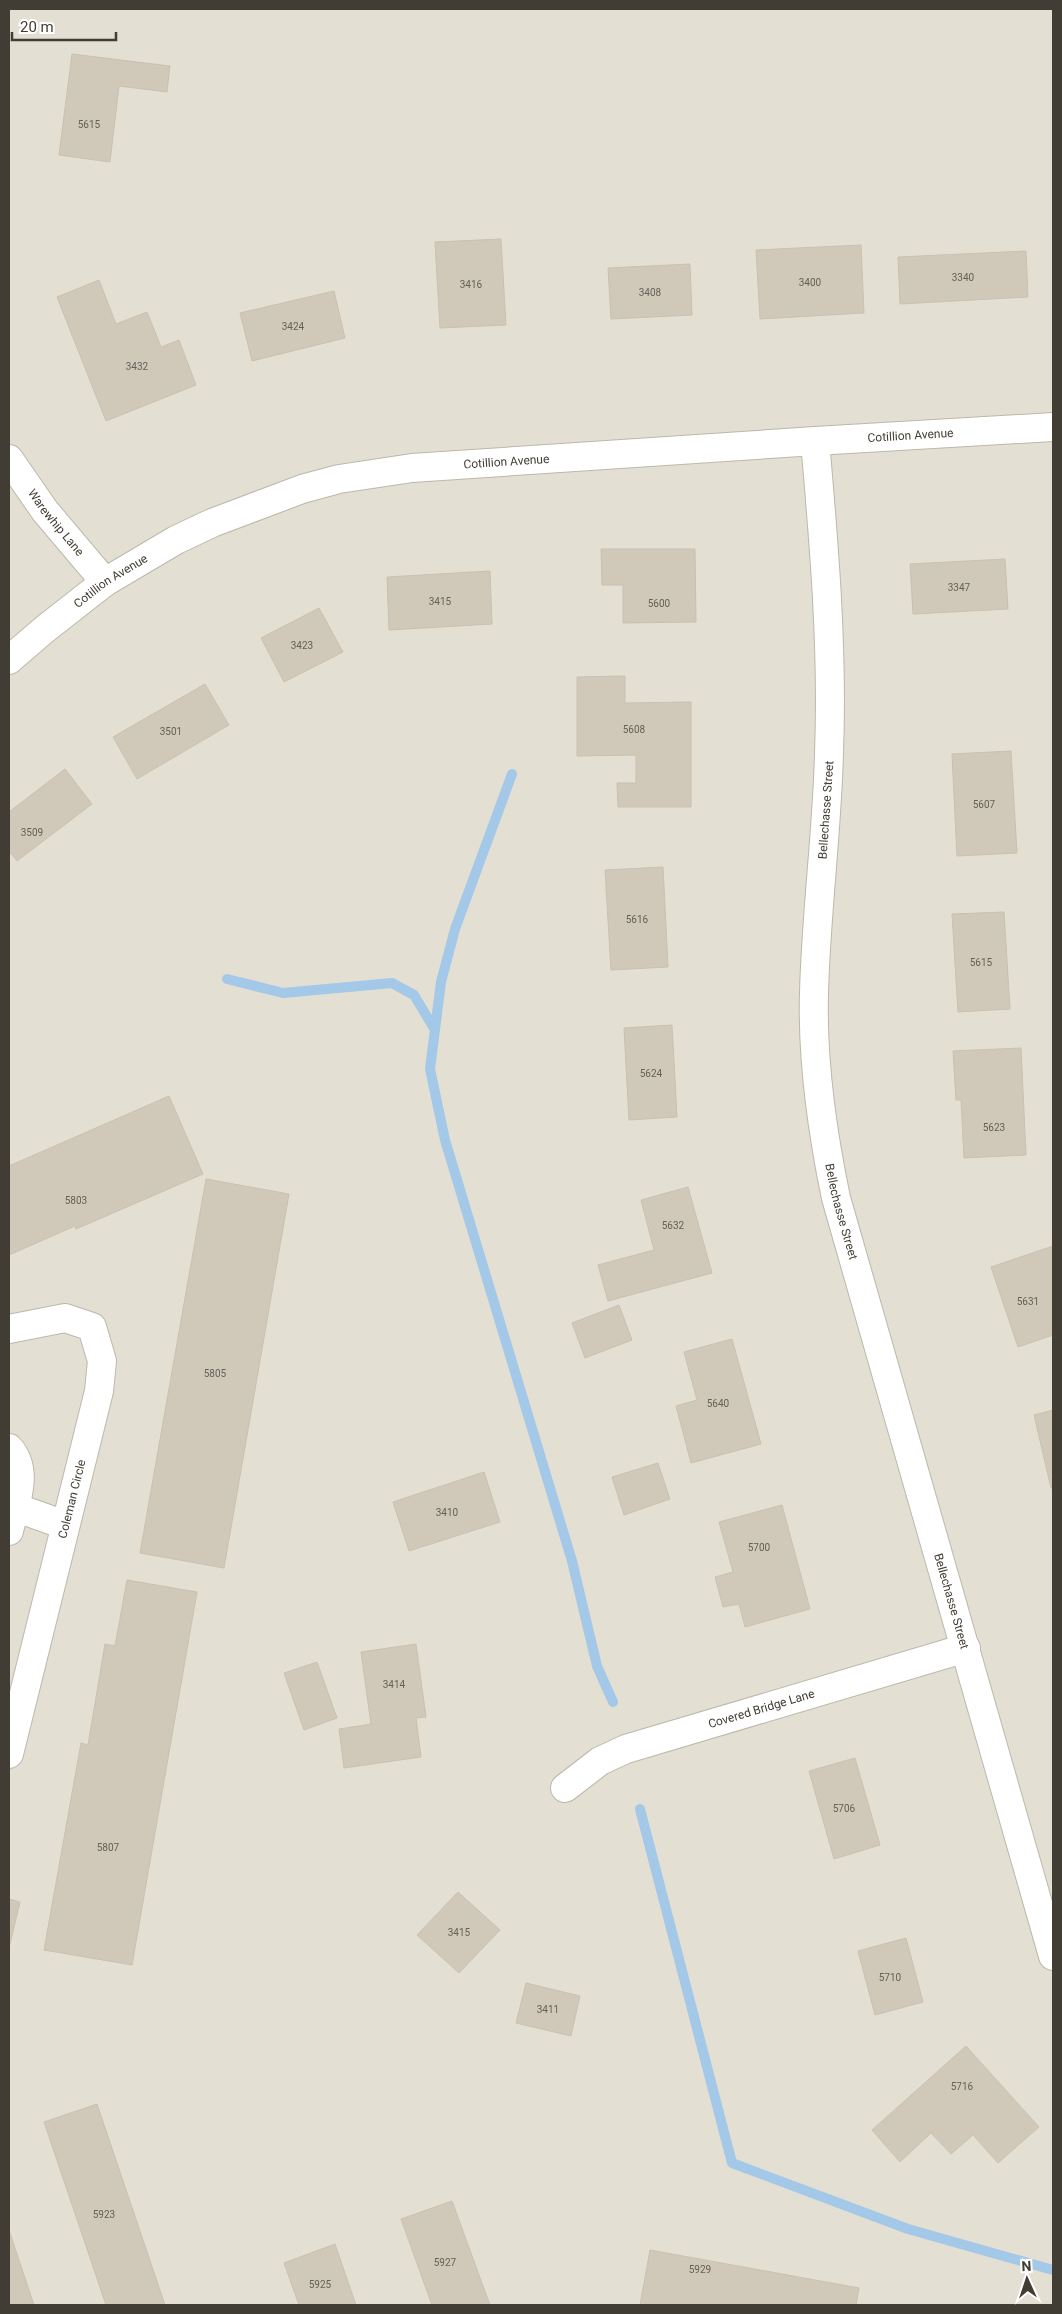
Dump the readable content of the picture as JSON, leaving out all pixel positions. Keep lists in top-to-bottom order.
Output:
{
  "streets": {
    "street": [
      "Cotillion Avenue",
      "Warewhip Lane",
      "Bellechasse Street",
      "Coleman Circle",
      "Covered Bridge Lane"
    ]
  },
  "crossings": [
    ["Cotillion Avenue", "Warewhip Lane"],
    ["Cotillion Avenue", "Bellechasse Street"],
    ["Bellechasse Street", "Covered Bridge Lane"]
  ],
  "house_numbers": [
    "5615",
    "3340",
    "3400",
    "3416",
    "3408",
    "3424",
    "3432",
    "3347",
    "3415",
    "5600",
    "3423",
    "5608",
    "3501",
    "5607",
    "3509",
    "5616",
    "5615",
    "5624",
    "5623",
    "5803",
    "5632",
    "5631",
    "5805",
    "5640",
    "3410",
    "5700",
    "3414",
    "5706",
    "5807",
    "3415",
    "5710",
    "3411",
    "5716",
    "5923",
    "5927",
    "5929",
    "5925"
  ],
  "scale_bar": "20 m",
  "north": "top"
}
